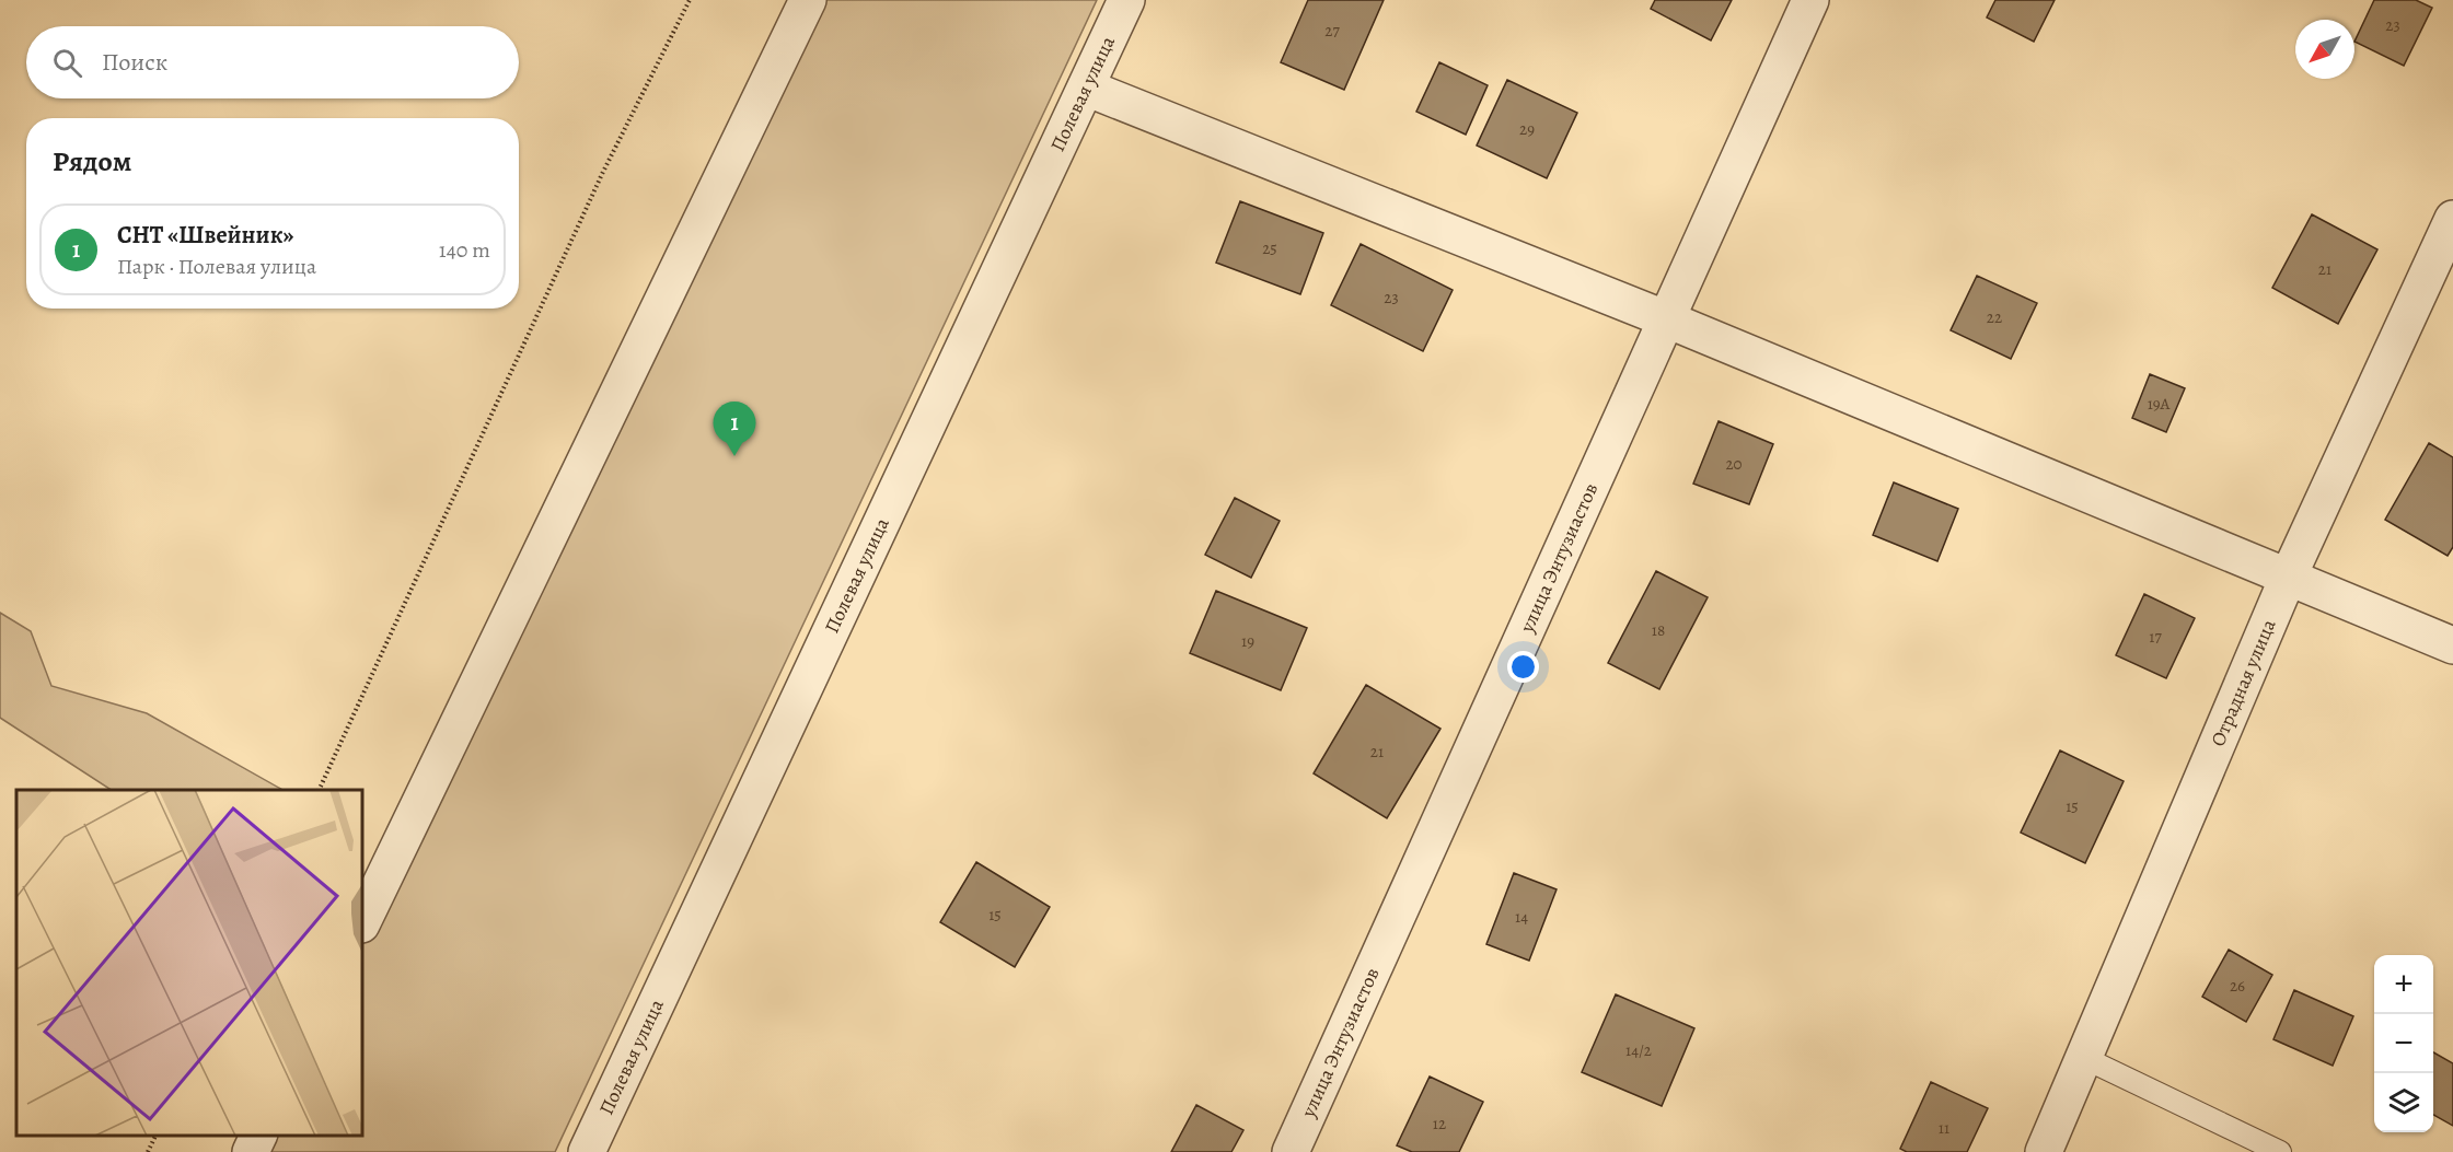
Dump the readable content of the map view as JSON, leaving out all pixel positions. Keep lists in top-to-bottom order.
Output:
{
  "streets": {
    "street": ["Полевая улица", "улица Энтузиастов", "Отрадная улица"]
  },
  "house_numbers": [
    "23",
    "27",
    "29",
    "25",
    "21",
    "23",
    "22",
    "19А",
    "20",
    "18",
    "17",
    "19",
    "21",
    "15",
    "15",
    "14",
    "26",
    "14/2",
    "12",
    "11"
  ],
  "north": "bottom left",
  "page": {
    "search": "Поиск",
    "heading": "Рядом",
    "list": [
      {
        "mark": "1",
        "name": "СНТ «Швейник»",
        "note": "Парк · Полевая улица",
        "value": "140 m"
      }
    ],
    "pins": "1",
    "map_buttons": ["+", "−"]
  }
}
